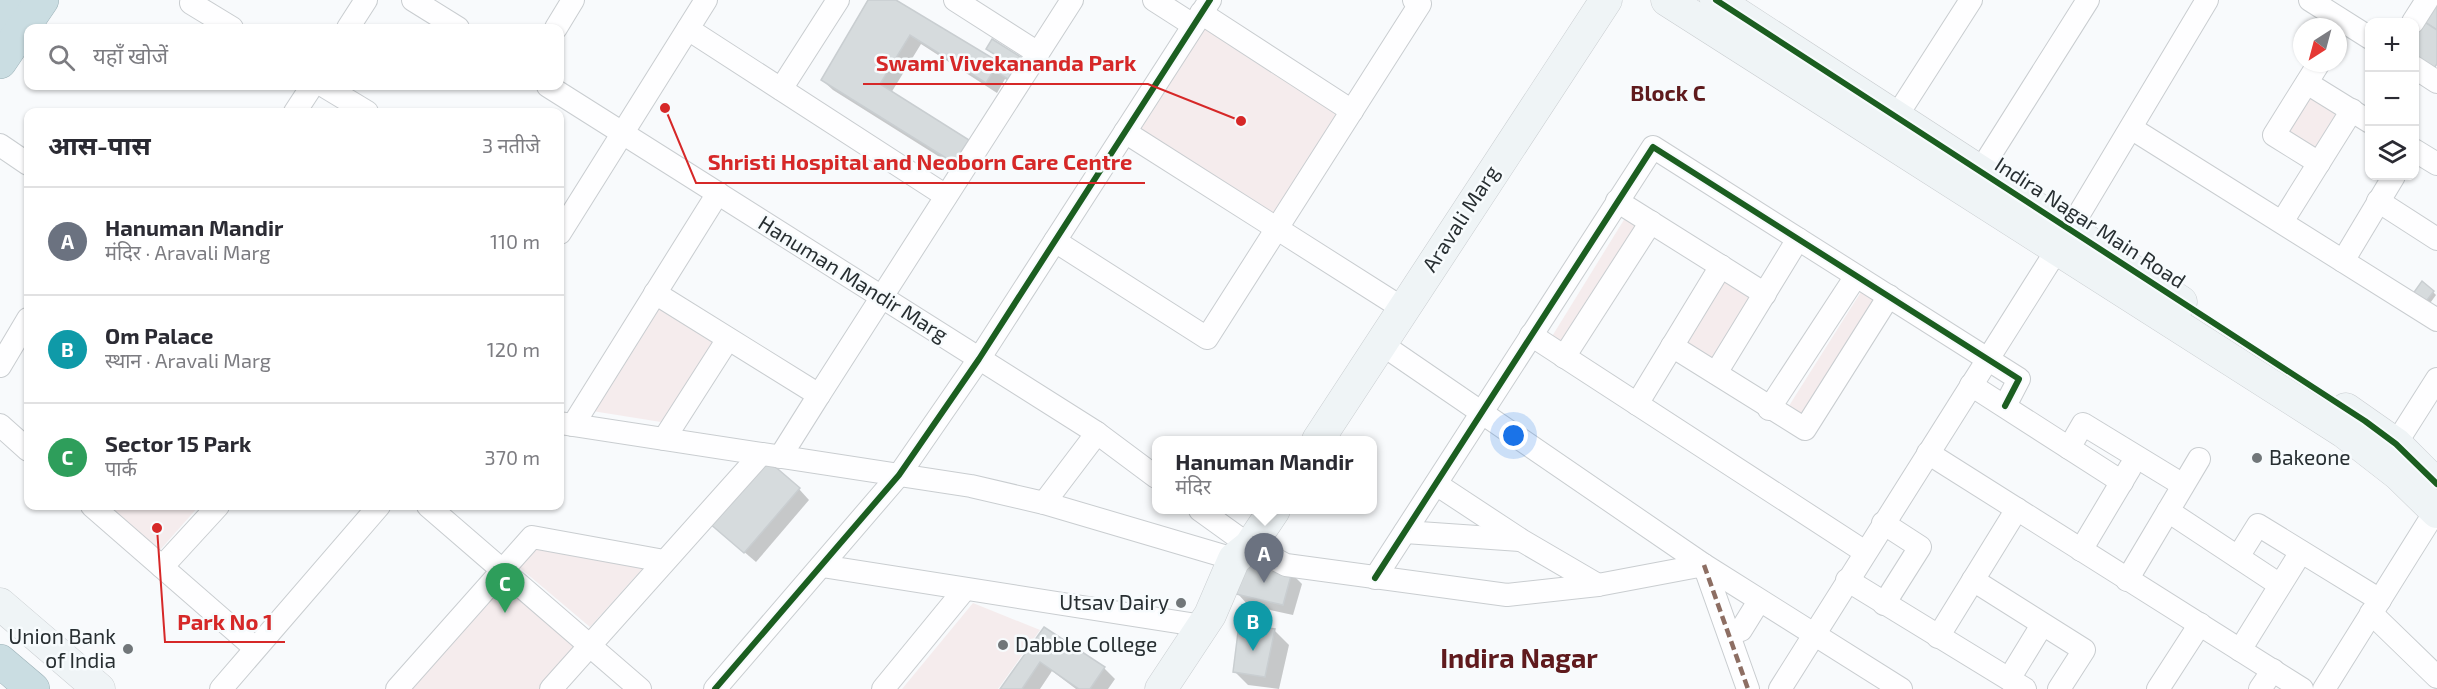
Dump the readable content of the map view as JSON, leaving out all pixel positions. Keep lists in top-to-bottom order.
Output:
{
  "streets": {
    "street": ["Aravali Marg", "Indira Nagar Main Road", "Hanuman Mandir Marg"]
  },
  "districts": ["Block C", "Indira Nagar"],
  "places": [
    "Shristi Hospital and Neoborn Care Centre",
    "Swami Vivekananda Park",
    "Bakeone",
    "Park No 1",
    "Utsav Dairy",
    "Dabble College",
    "Union Bank of India"
  ],
  "north": "bottom left",
  "page": {
    "map_buttons": ["+", "−"],
    "search": "यहाँ खोजें",
    "heading": ["आस-पास", "3 नतीजे"],
    "list": [
      {
        "mark": "A",
        "name": "Hanuman Mandir",
        "note": "मंदिर · Aravali Marg",
        "value": "110 m"
      },
      {
        "mark": "B",
        "name": "Om Palace",
        "note": "स्थान · Aravali Marg",
        "value": "120 m"
      },
      {
        "mark": "C",
        "name": "Sector 15 Park",
        "note": "पार्क",
        "value": "370 m"
      }
    ],
    "popup": ["Hanuman Mandir", "मंदिर"],
    "pins": ["A", "C", "B"]
  }
}
